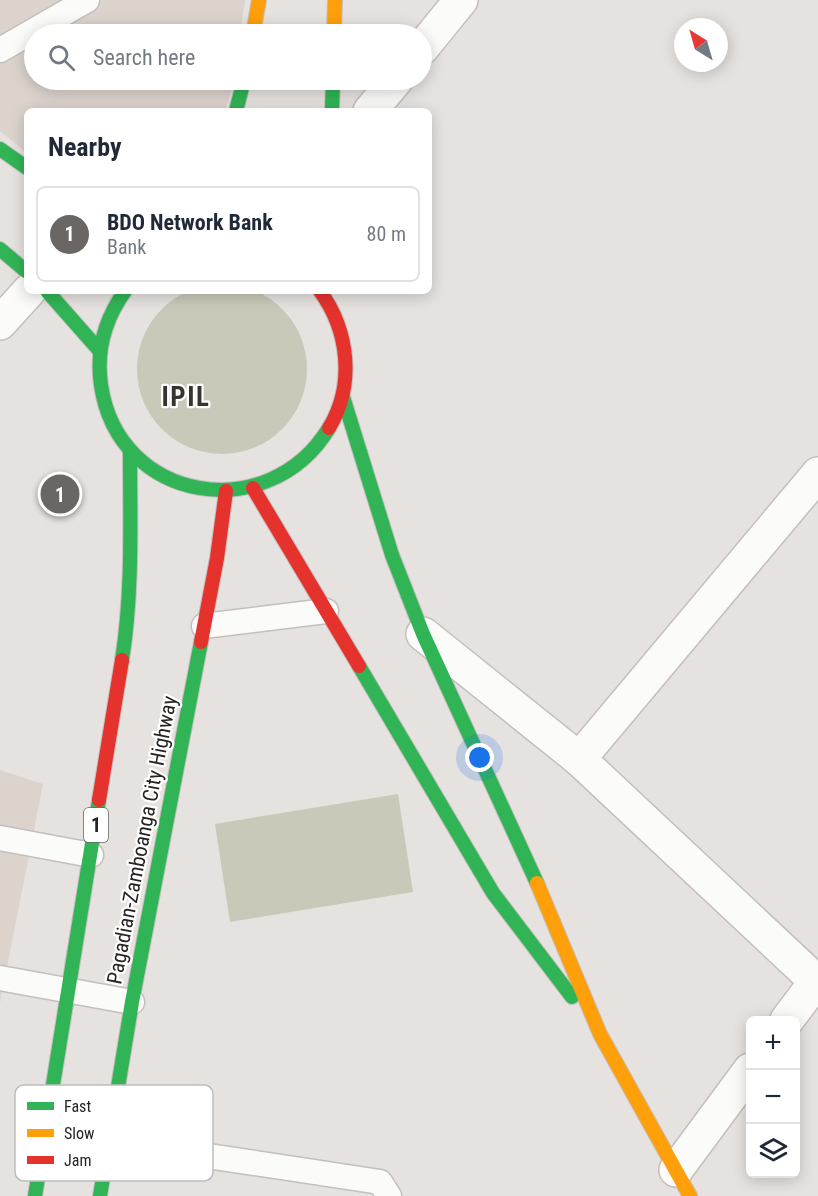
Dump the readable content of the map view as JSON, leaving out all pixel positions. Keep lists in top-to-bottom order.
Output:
{
  "streets": {
    "main road": ["1", "Pagadian-Zamboanga City Highway"]
  },
  "districts": ["IPIL"],
  "legend": ["Fast", "Slow", "Jam"],
  "north": "top left",
  "page": {
    "search": "Search here",
    "heading": "Nearby",
    "list": [
      {
        "mark": "1",
        "name": "BDO Network Bank",
        "note": "Bank",
        "value": "80 m"
      }
    ],
    "pins": "1",
    "map_buttons": ["+", "−"]
  }
}
